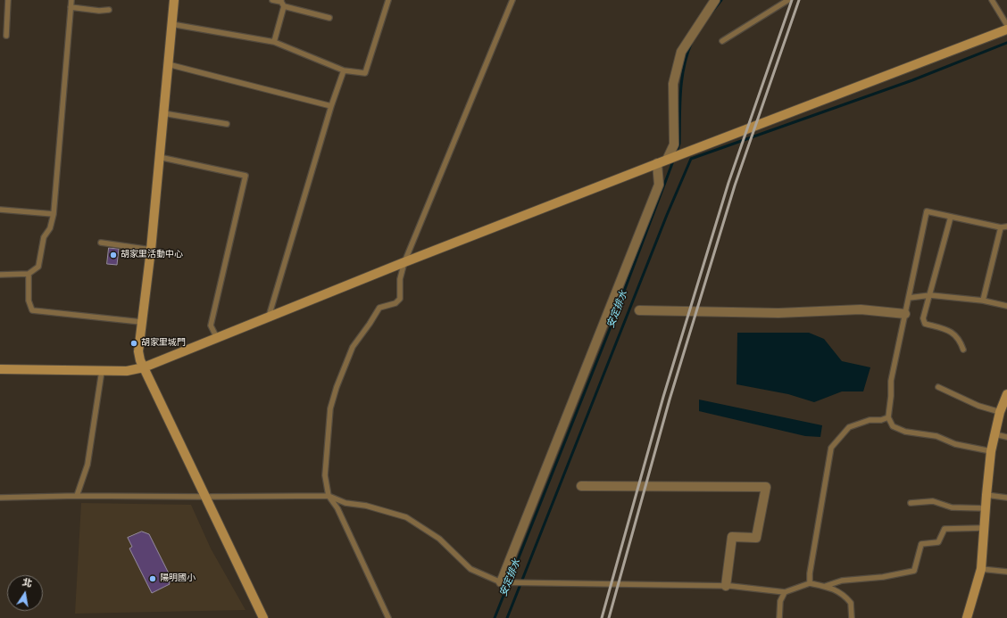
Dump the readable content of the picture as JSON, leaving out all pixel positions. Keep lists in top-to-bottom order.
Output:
{
  "water": ["安定排水"],
  "places": ["胡家里活動中心", "胡家里城門", "陽明國小"],
  "north": "top"
}
